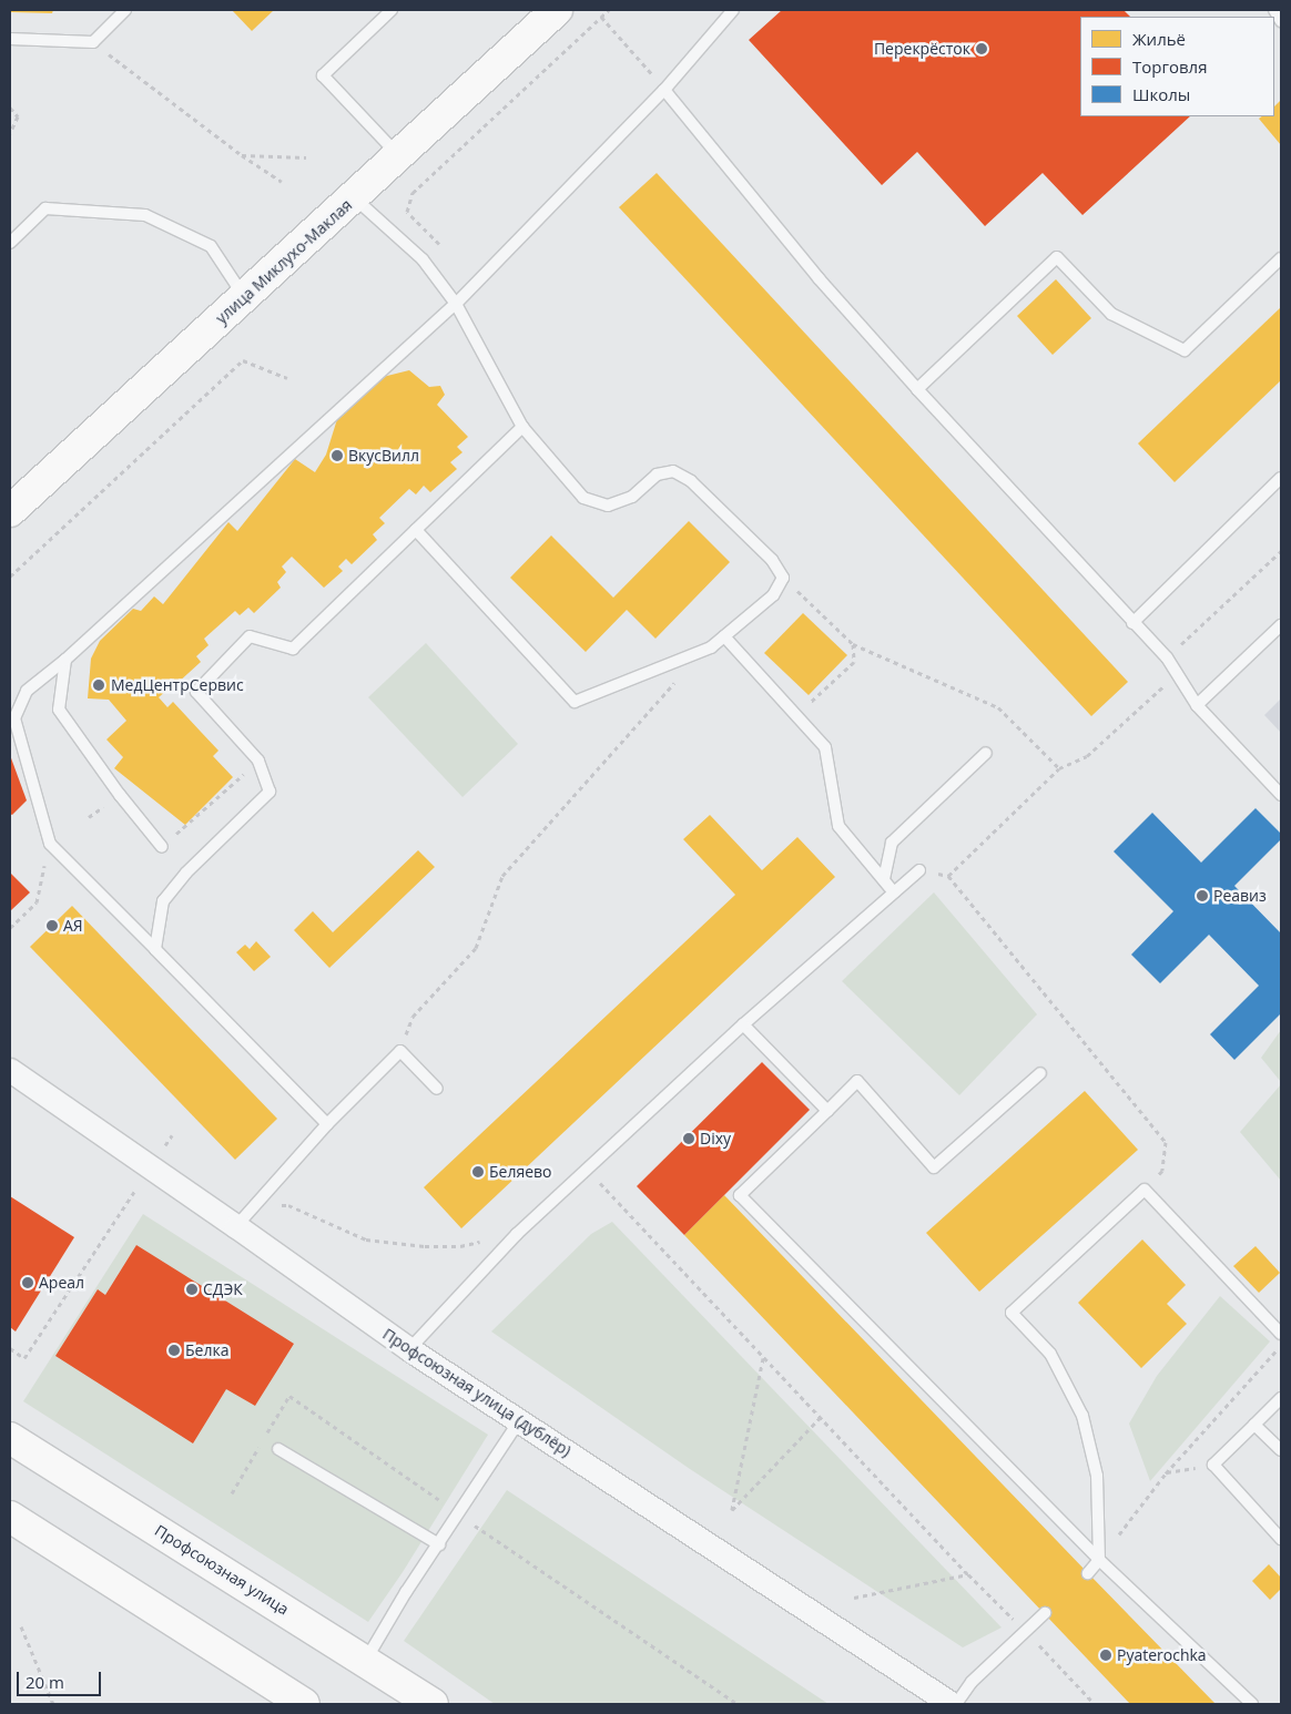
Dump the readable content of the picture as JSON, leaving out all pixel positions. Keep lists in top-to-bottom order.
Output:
{
  "streets": {
    "main road": ["улица Миклухо-Маклая", "Профсоюзная улица"],
    "street": ["Профсоюзная улица (дублёр)"]
  },
  "places": [
    "Перекрёсток",
    "ВкусВилл",
    "МедЦентрСервис",
    "Реавиз",
    "АЯ",
    "Dixy",
    "Беляево",
    "Ареал",
    "СДЭК",
    "Белка",
    "Pyaterochka"
  ],
  "legend": ["Жильё", "Торговля", "Школы"],
  "scale_bar": "20 m"
}
